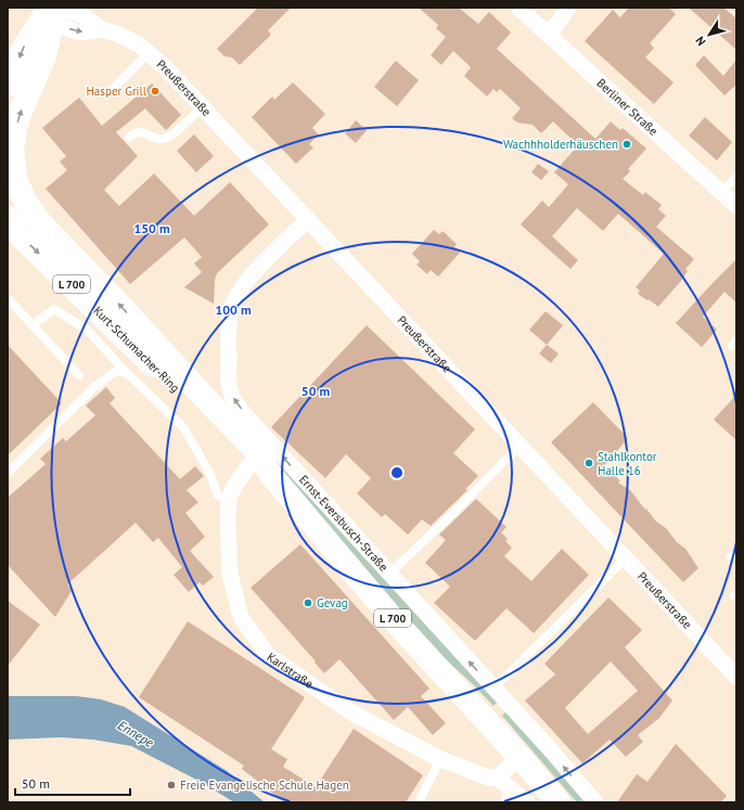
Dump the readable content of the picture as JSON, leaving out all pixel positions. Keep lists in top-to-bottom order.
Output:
{
  "streets": {
    "main road": ["L 700", "Kurt-Schumacher-Ring"],
    "street": [
      "Preußerstraße",
      "Berliner Straße",
      "Ernst-Eversbusch-Straße",
      "Karlstraße"
    ]
  },
  "crossings": [
    ["Preußerstraße", "L 700"],
    ["Preußerstraße", "Ernst-Eversbusch-Straße"],
    ["L 700", "Kurt-Schumacher-Ring"],
    ["Kurt-Schumacher-Ring", "Karlstraße"]
  ],
  "one_way": ["Kurt-Schumacher-Ring", "Ernst-Eversbusch-Straße"],
  "water": ["Ennepe"],
  "places": [
    "Hasper Grill",
    "Wachhholderhäuschen",
    "Stahlkontor Halle 16",
    "Gevag",
    "Freie Evangelische Schule Hagen"
  ],
  "scale_bar": "50 m",
  "north": "bottom left",
  "rings": ["150 m", "100 m", "50 m"]
}
